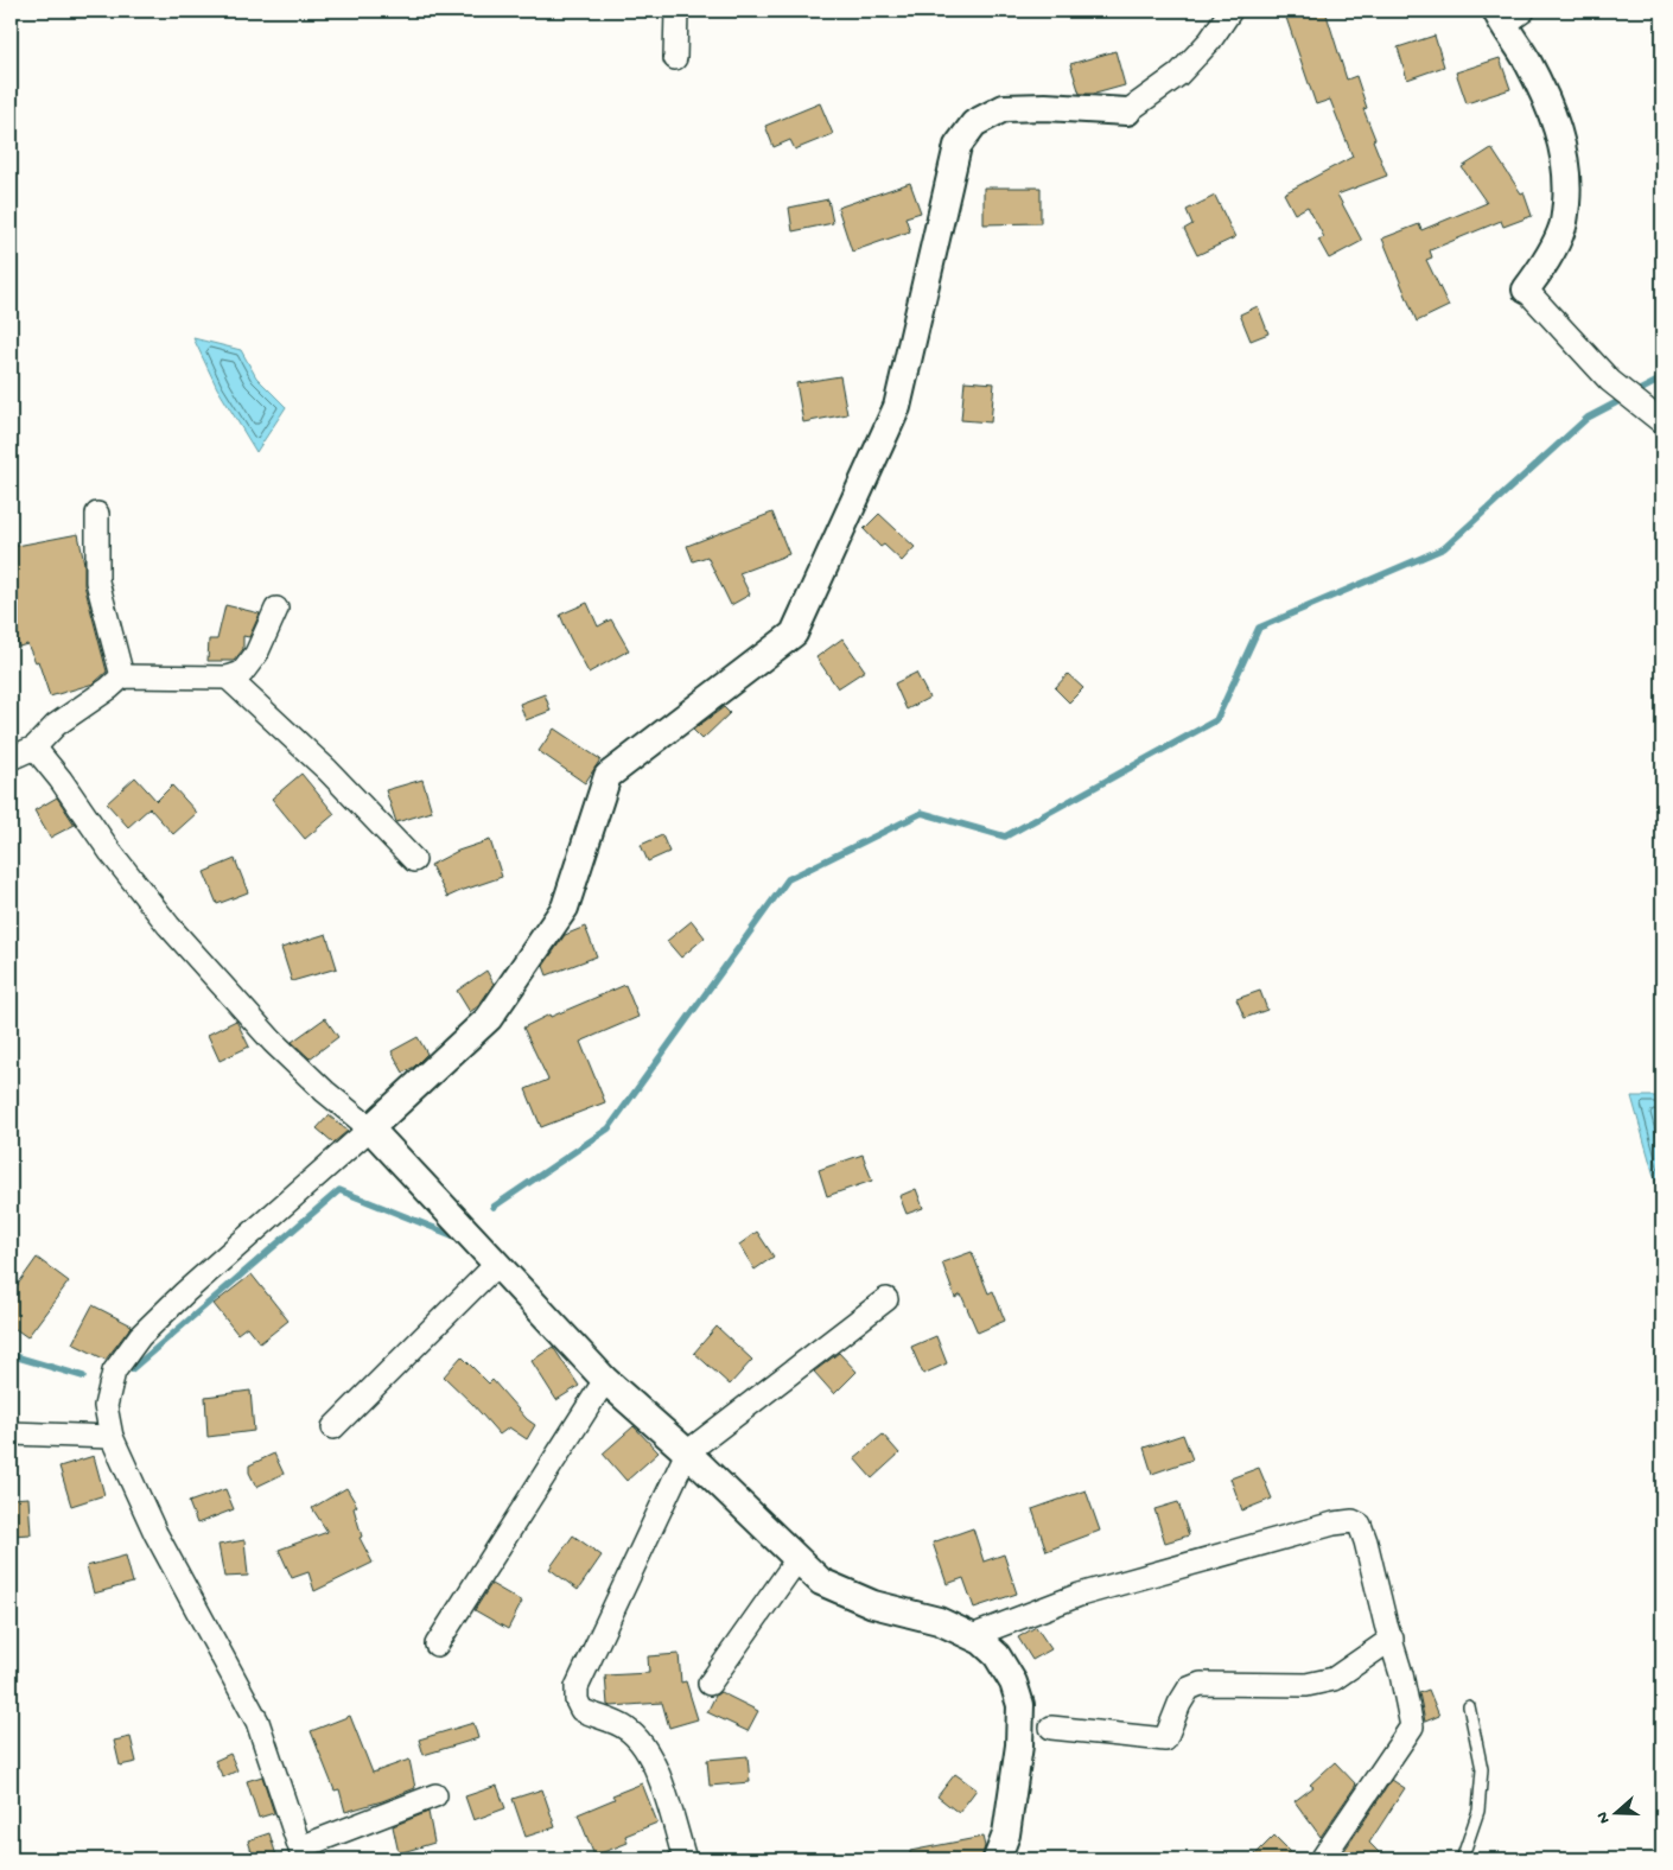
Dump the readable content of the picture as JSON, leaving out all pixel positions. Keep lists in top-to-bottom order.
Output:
{
  "north": "left"
}
